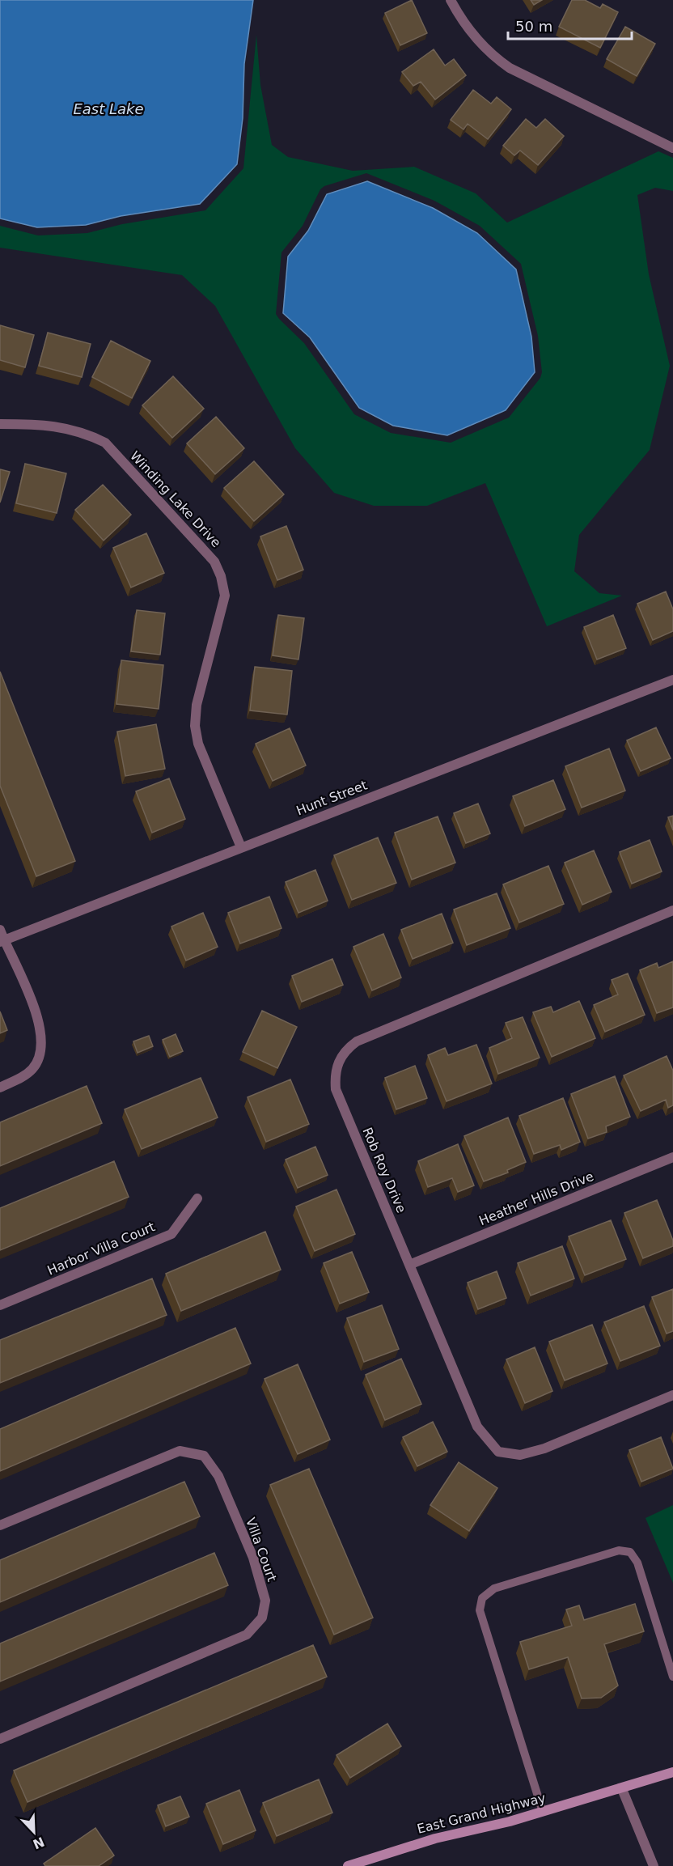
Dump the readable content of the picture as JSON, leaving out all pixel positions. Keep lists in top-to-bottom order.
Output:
{
  "streets": {
    "street": [
      "Winding Lake Drive",
      "Hunt Street",
      "Rob Roy Drive",
      "Heather Hills Drive",
      "Harbor Villa Court",
      "Villa Court",
      "East Grand Highway"
    ]
  },
  "crossings": [
    ["Winding Lake Drive", "Hunt Street"],
    ["Rob Roy Drive", "Heather Hills Drive"]
  ],
  "water": ["East Lake"],
  "scale_bar": "50 m",
  "north": "bottom right"
}
